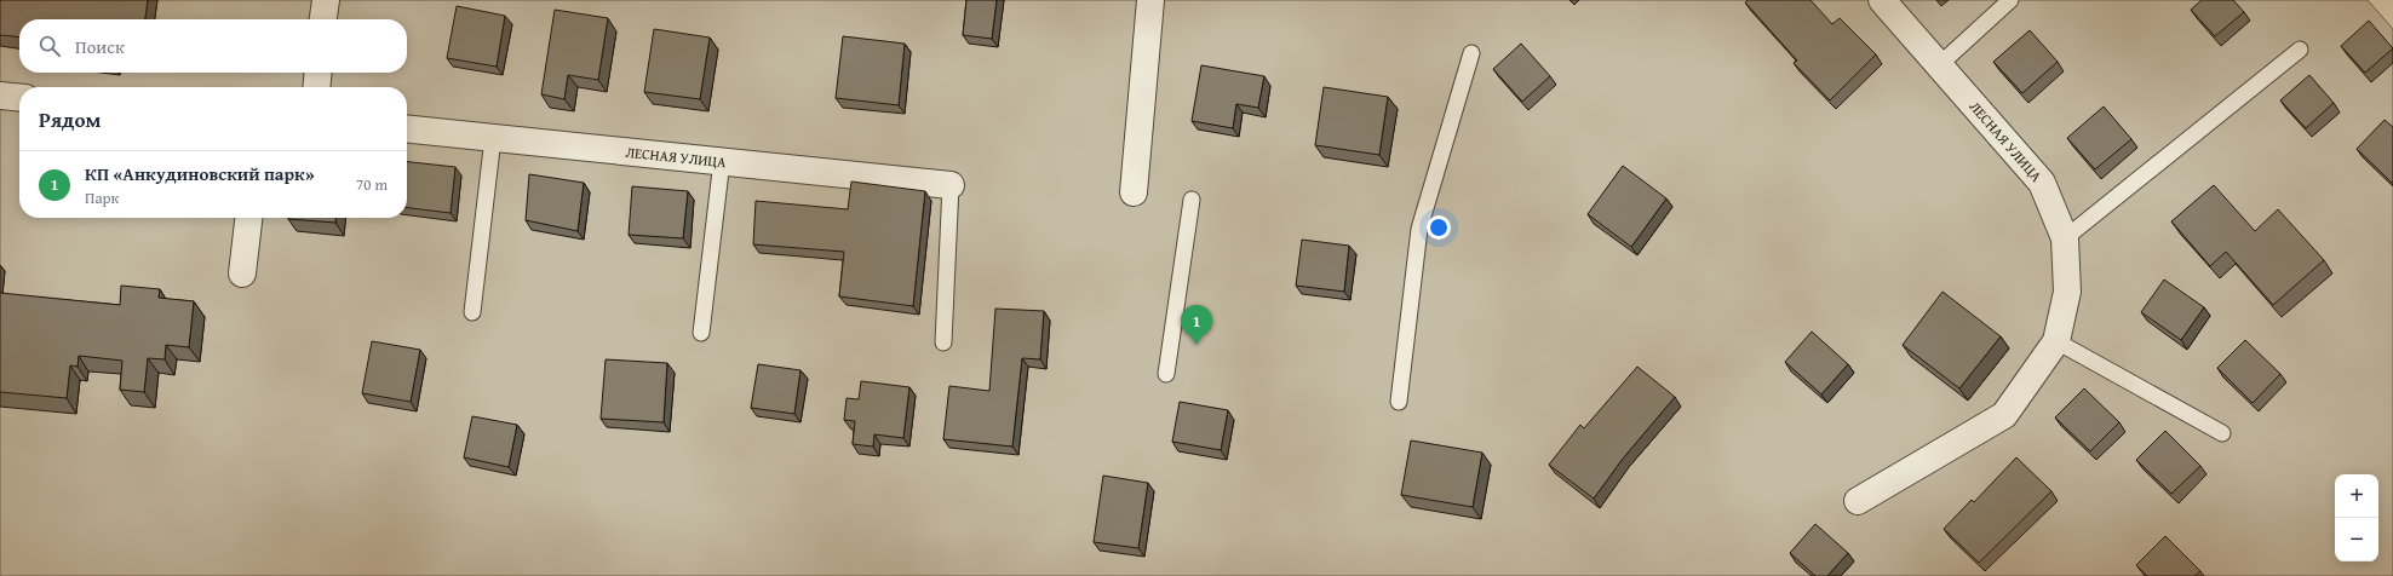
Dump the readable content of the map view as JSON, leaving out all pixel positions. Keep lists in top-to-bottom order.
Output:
{
  "streets": {
    "street": ["ЛЕСНАЯ УЛИЦА"]
  },
  "page": {
    "search": "Поиск",
    "heading": "Рядом",
    "list": [
      {
        "mark": "1",
        "name": "КП «Анкудиновский парк»",
        "note": "Парк",
        "value": "70 m"
      }
    ],
    "pins": "1",
    "map_buttons": ["+", "−"]
  }
}
